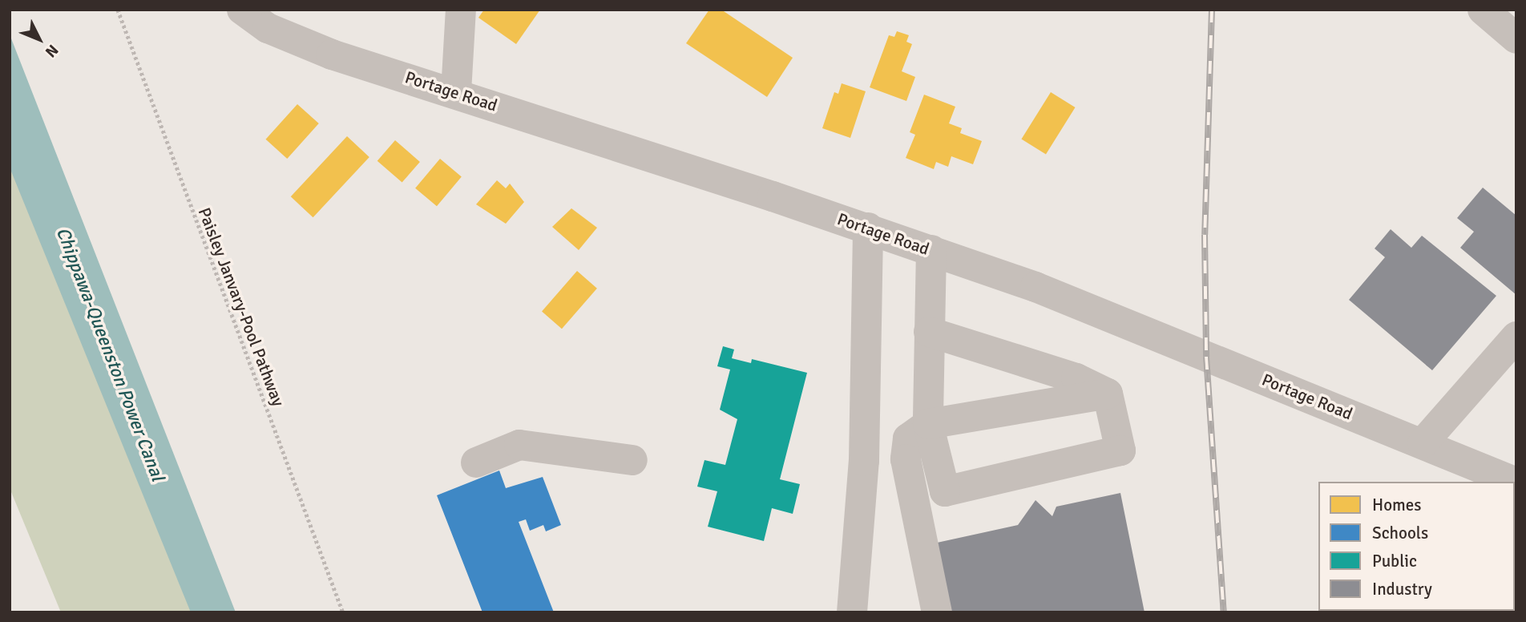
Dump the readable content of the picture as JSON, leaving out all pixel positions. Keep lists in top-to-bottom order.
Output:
{
  "streets": {
    "street": ["Portage Road"],
    "path": ["Paisley Janvary-Pool Pathway"]
  },
  "water": ["Chippawa-Queenston Power Canal"],
  "legend": [
    "Homes",
    "Schools",
    "Public",
    "Industry"
  ],
  "north": "bottom right"
}
